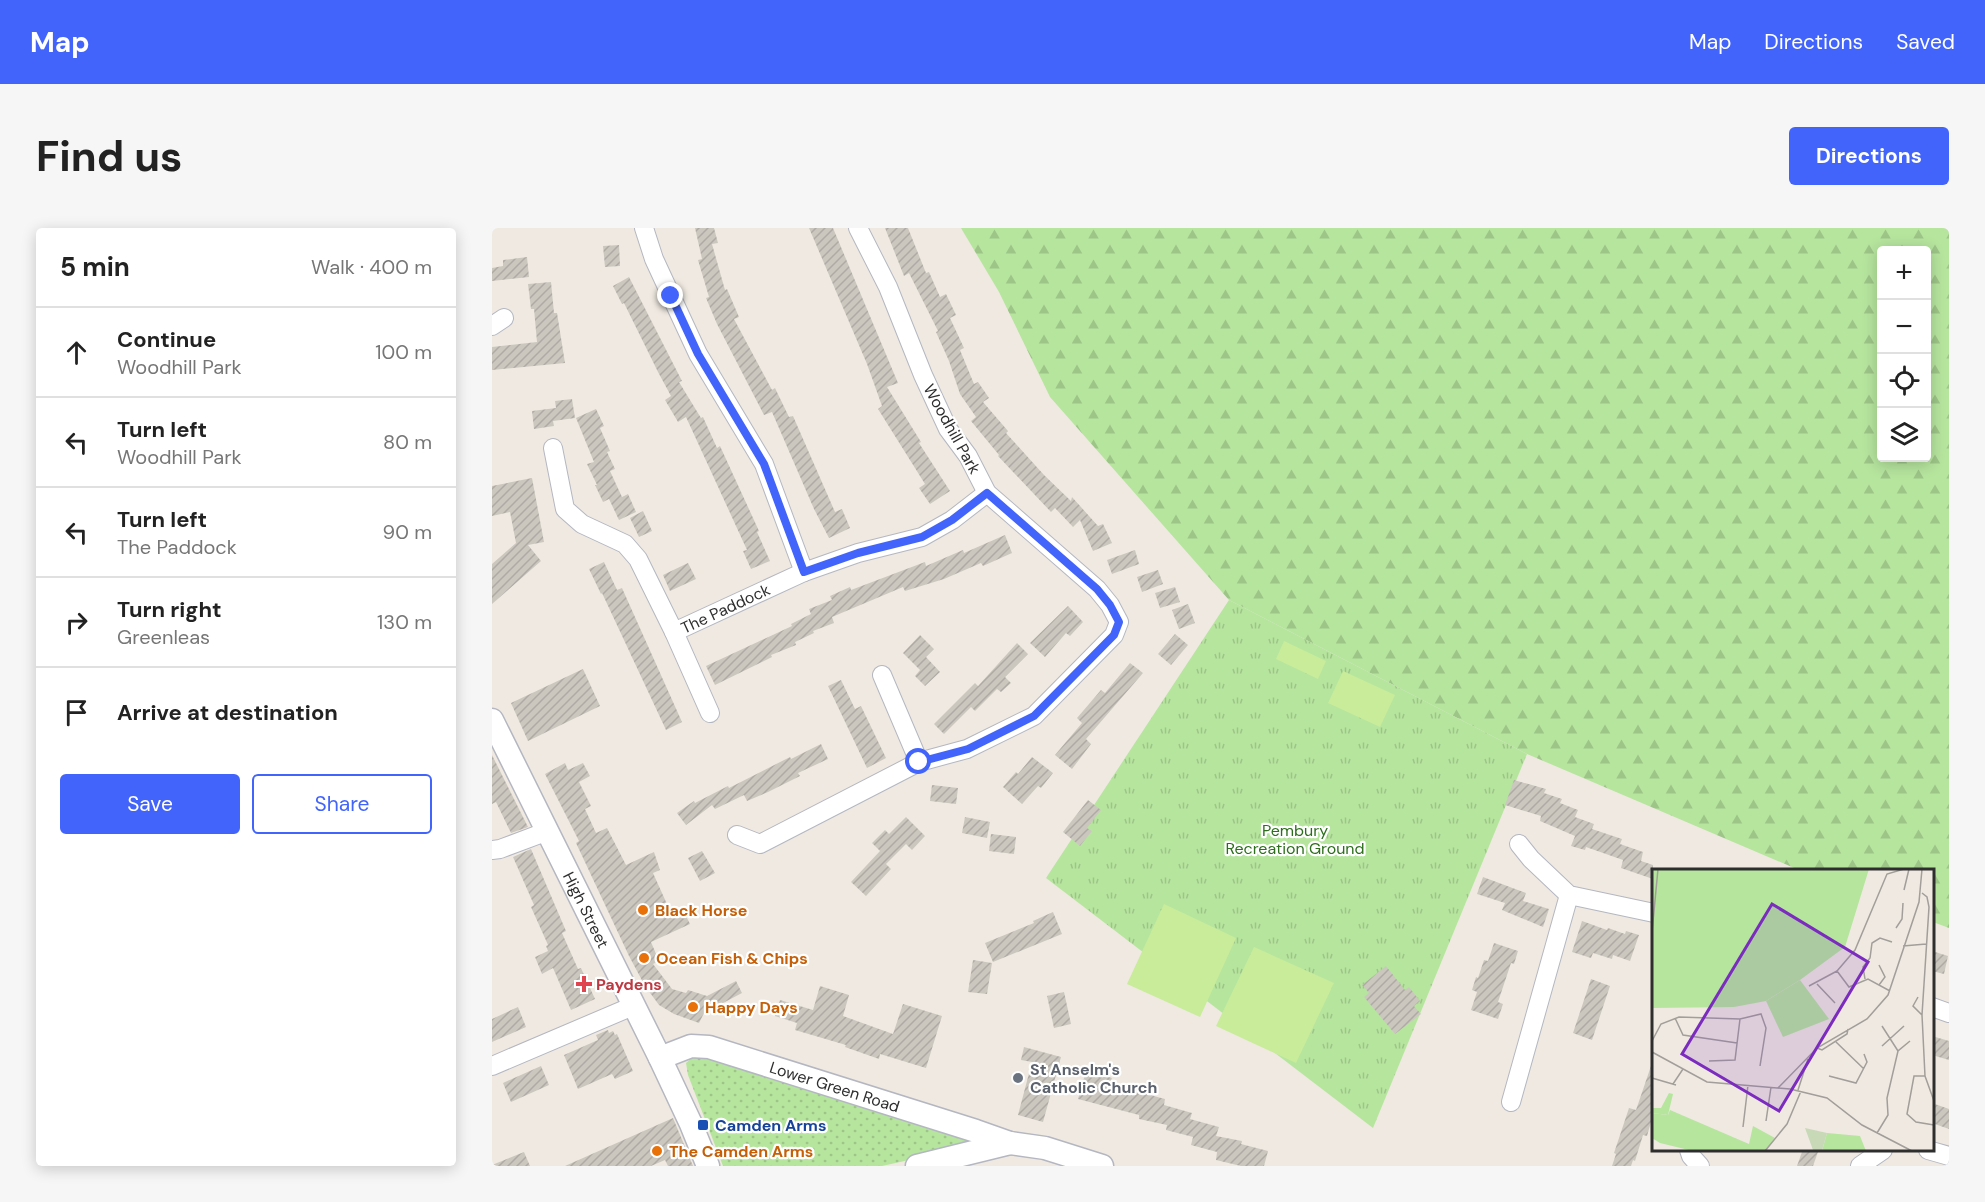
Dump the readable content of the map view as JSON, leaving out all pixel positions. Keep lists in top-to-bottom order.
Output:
{
  "streets": {
    "street": [
      "Woodhill Park",
      "The Paddock",
      "High Street",
      "Lower Green Road"
    ]
  },
  "crossings": [
    ["Woodhill Park", "The Paddock"],
    ["High Street", "Lower Green Road"]
  ],
  "parks": ["Pembury Recreation Ground"],
  "places": {
    "other": [
      "Black Horse",
      "Ocean Fish & Chips",
      "Happy Days",
      "St Anselm's Catholic Church",
      "The Camden Arms"
    ],
    "health": ["Paydens"],
    "transit": ["Camden Arms"]
  },
  "page": {
    "header": "Map",
    "nav": ["Map", "Directions", "Saved"],
    "buttons": [
      "Directions",
      ["Save", "Share"]
    ],
    "title": "Find us",
    "heading": ["5 min", "Walk · 400 m"],
    "map_buttons": ["+", "−"],
    "list": [
      ["Continue", "Woodhill Park", "100 m"],
      ["Turn left", "Woodhill Park", "80 m"],
      ["Turn left", "The Paddock", "90 m"],
      ["Turn right", "Greenleas", "130 m"],
      "Arrive at destination"
    ]
  }
}
